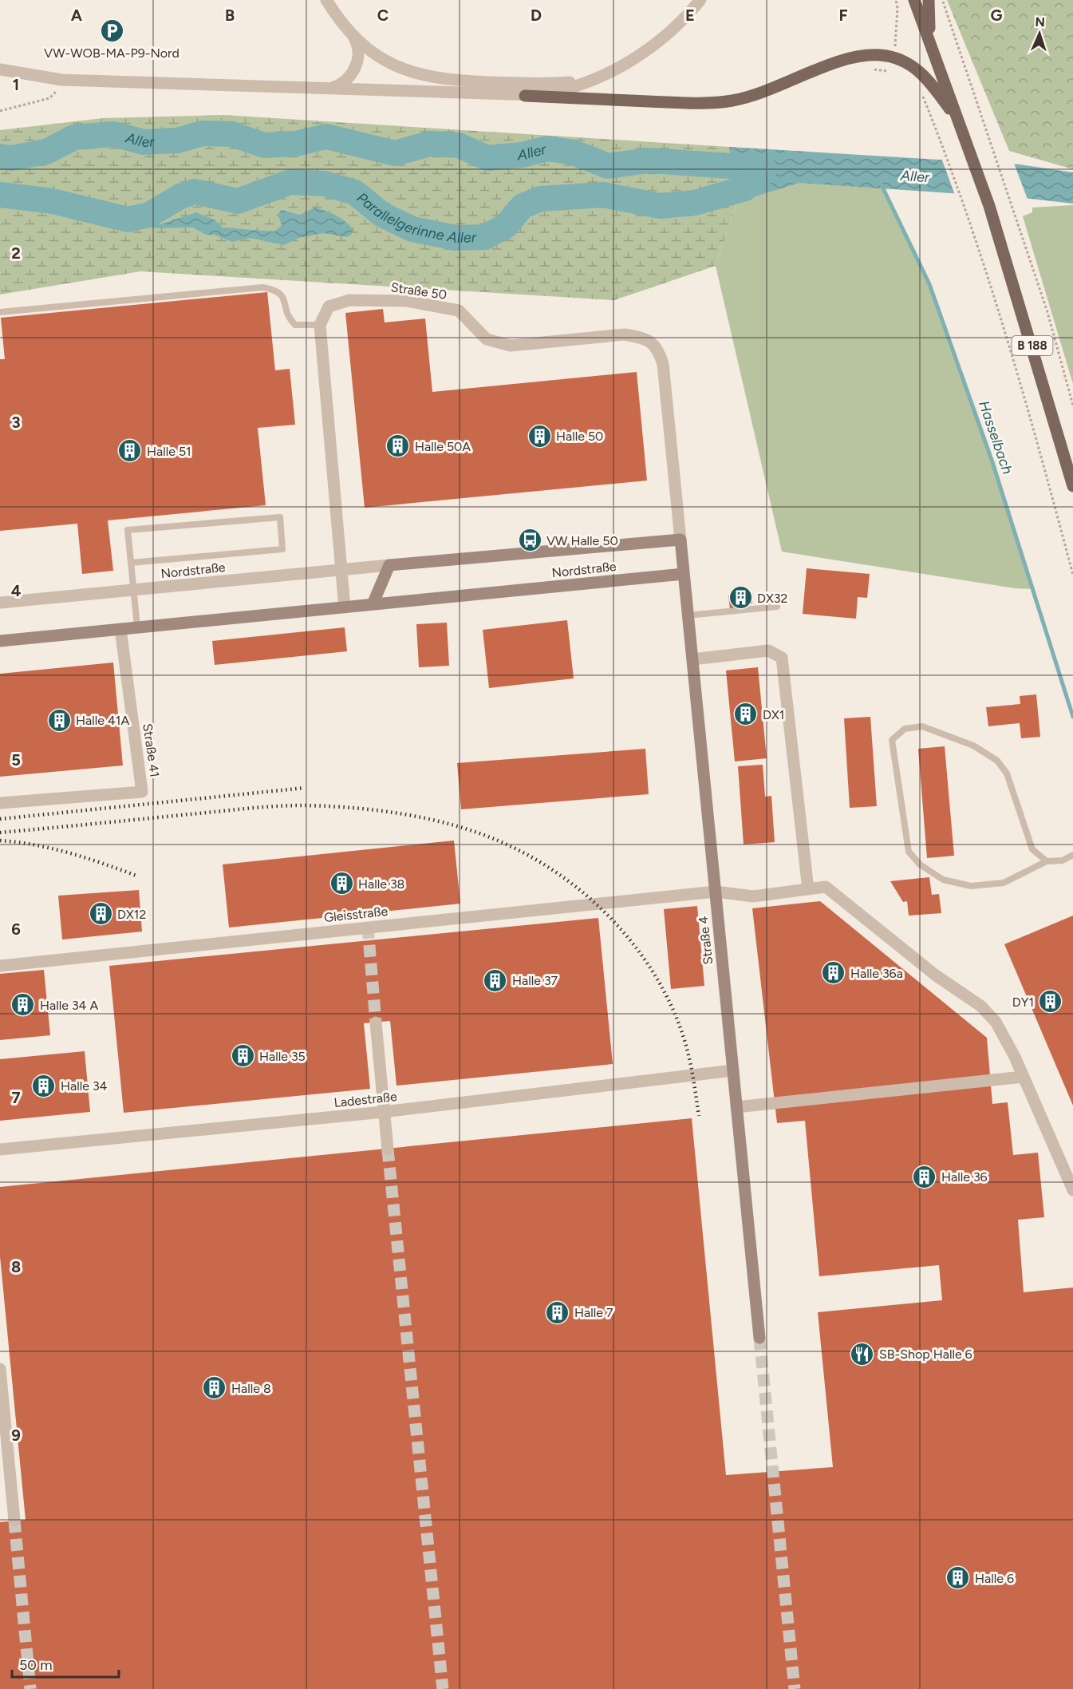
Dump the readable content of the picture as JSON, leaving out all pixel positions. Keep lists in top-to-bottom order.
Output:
{
  "streets": {
    "main road": ["B 188"],
    "street": [
      "Straße 50",
      "Nordstraße",
      "Straße 41",
      "Gleisstraße",
      "Straße 4",
      "Ladestraße"
    ]
  },
  "crossings": [
    ["Straße 50", "Nordstraße"],
    ["Straße 50", "Straße 4"],
    ["Nordstraße", "Straße 41"],
    ["Nordstraße", "Straße 4"],
    ["Gleisstraße", "Straße 4"],
    ["Straße 4", "Ladestraße"]
  ],
  "water": ["Aller", "Parallelgerinne Aller", "Hasselbach"],
  "places": {
    "parking": ["VW-WOB-MA-P9-Nord"],
    "building": [
      "Halle 50",
      "Halle 50A",
      "Halle 51",
      "DX32",
      "DX1",
      "Halle 41A",
      "Halle 38",
      "DX12",
      "Halle 36a",
      "Halle 37",
      "DY1",
      "Halle 34 A",
      "Halle 35",
      "Halle 34",
      "Halle 36",
      "Halle 7",
      "Halle 8",
      "Halle 6"
    ],
    "bus stop": ["VW Halle 50"],
    "restaurant": ["SB-Shop Halle 6"]
  },
  "scale_bar": "50 m",
  "north": "top",
  "grid": {
    "columns": [
      "A",
      "B",
      "C",
      "D",
      "E",
      "F",
      "G"
    ],
    "rows": [
      "1",
      "2",
      "3",
      "4",
      "5",
      "6",
      "7",
      "8",
      "9"
    ]
  }
}
